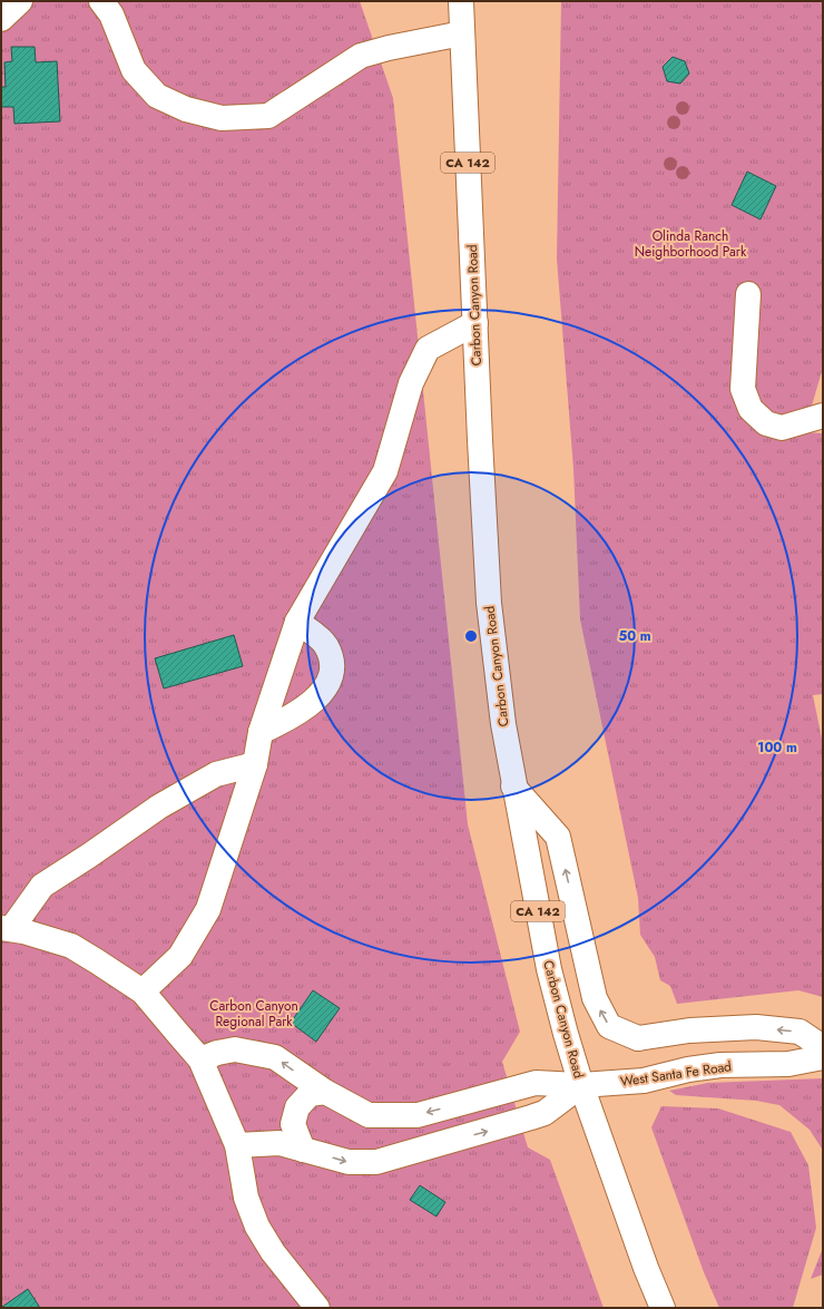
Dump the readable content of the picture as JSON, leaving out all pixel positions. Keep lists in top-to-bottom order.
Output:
{
  "streets": {
    "main road": ["CA 142", "Carbon Canyon Road", "West Santa Fe Road"]
  },
  "crossings": [
    ["Carbon Canyon Road", "West Santa Fe Road"]
  ],
  "parks": ["Olinda Ranch Neighborhood Park", "Carbon Canyon Regional Park"],
  "rings": ["50 m", "100 m"]
}
